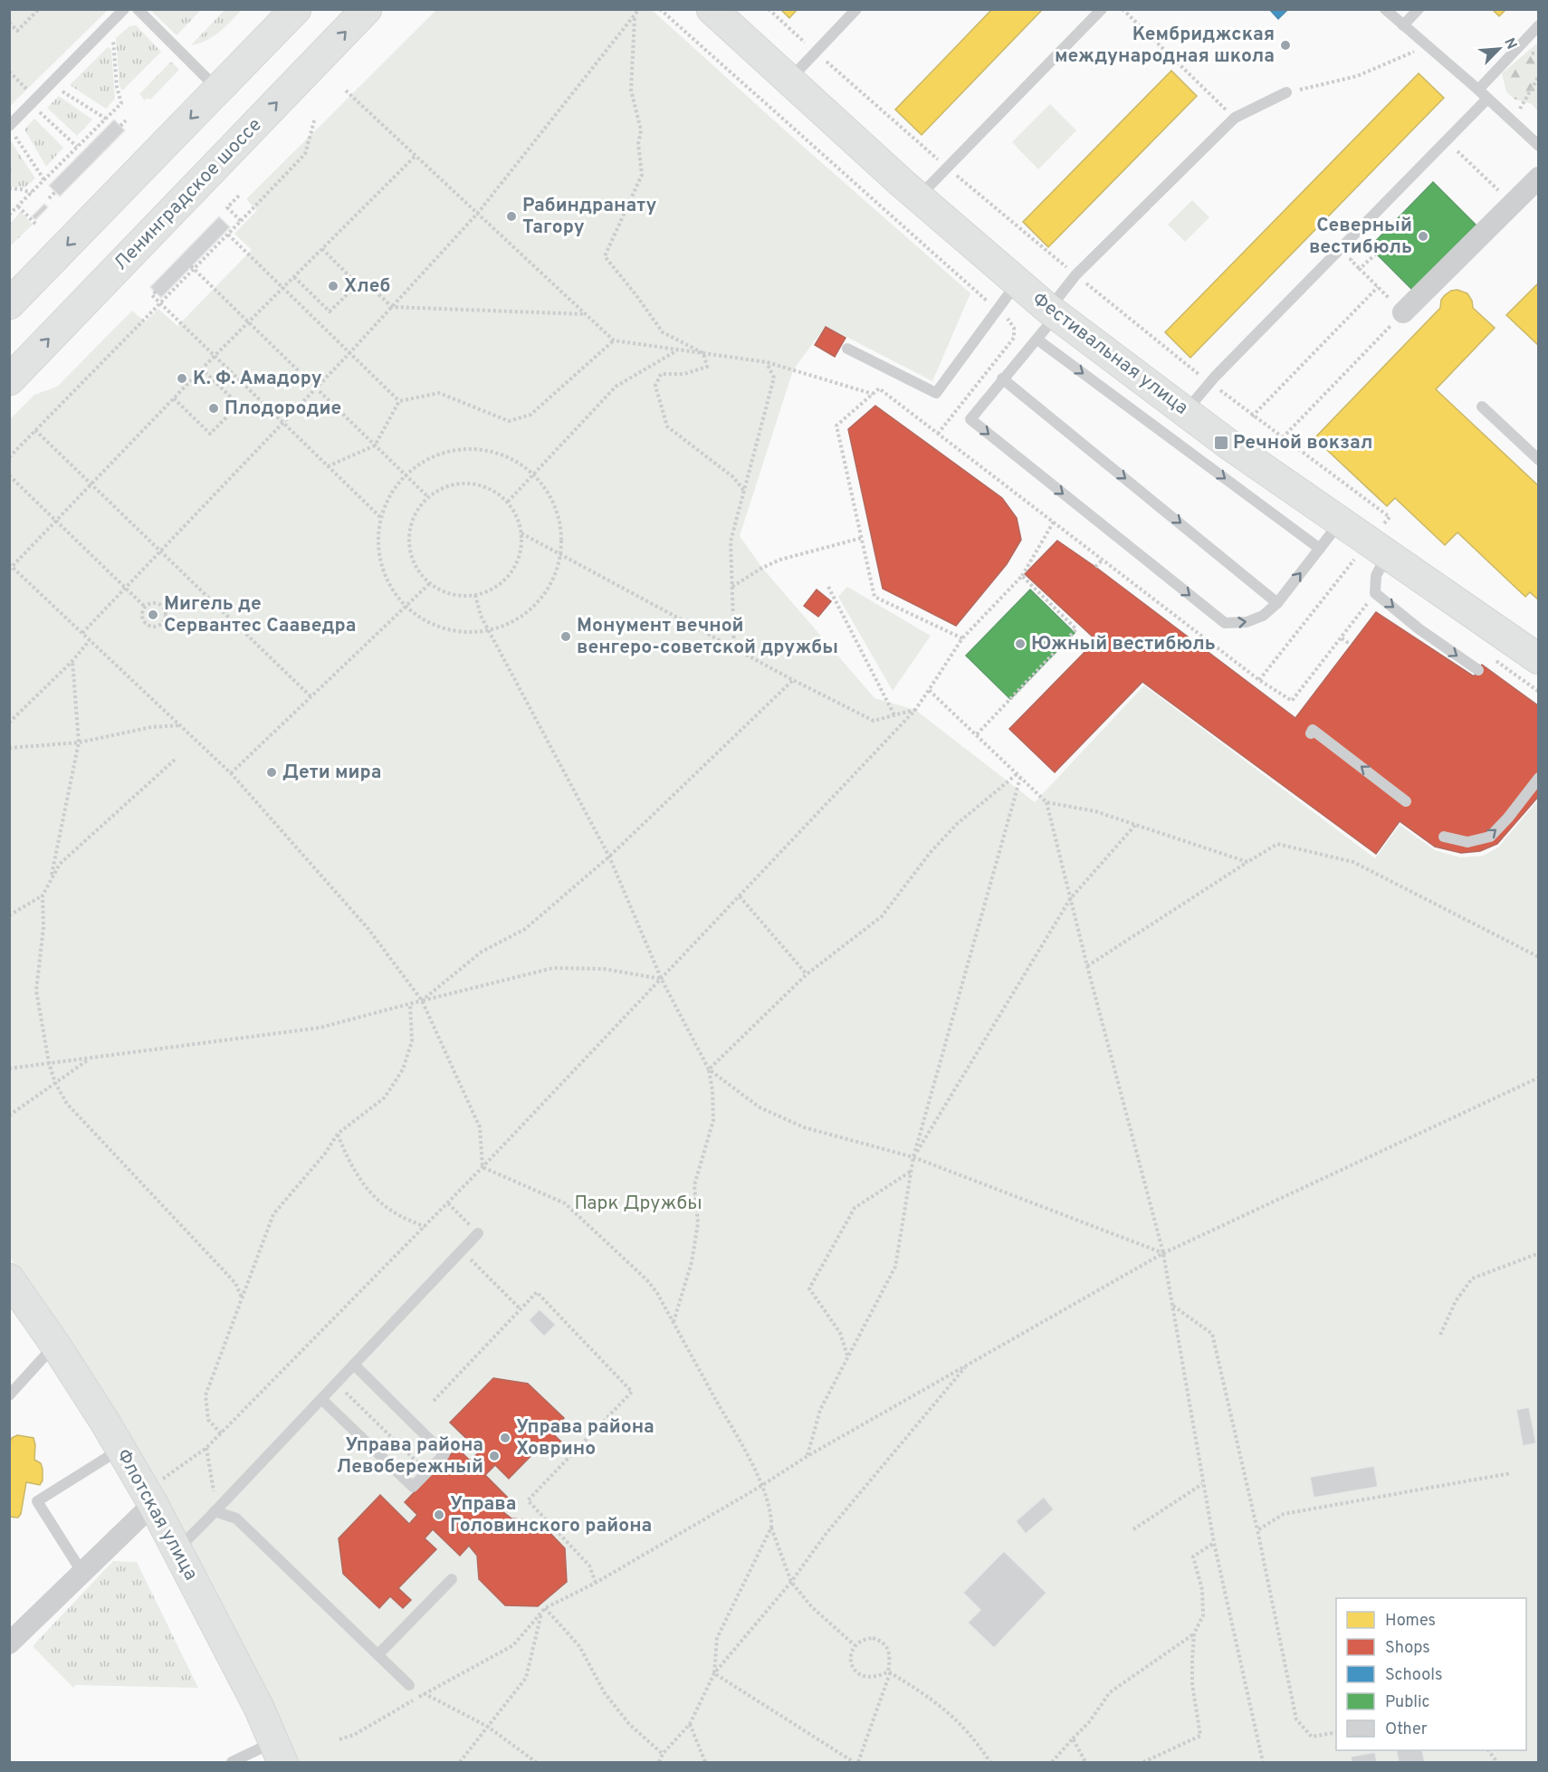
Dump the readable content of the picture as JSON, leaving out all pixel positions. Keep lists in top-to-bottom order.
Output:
{
  "streets": {
    "street": ["Ленинградское шоссе", "Фестивальная улица", "Флотская улица"]
  },
  "parks": ["Парк Дружбы"],
  "places": {
    "other": [
      "Кембриджская международная школа",
      "Рабиндранату Тагору",
      "Северный вестибюль",
      "Хлеб",
      "К. Ф. Амадору",
      "Плодородие",
      "Мигель де Сервантес Сааведра",
      "Монумент вечной венгеро-советской дружбы",
      "Южный вестибюль",
      "Дети мира",
      "Управа района Ховрино",
      "Управа района Левобережный",
      "Управа Головинского района"
    ],
    "transit": ["Речной вокзал"]
  },
  "legend": [
    "Homes",
    "Shops",
    "Schools",
    "Public",
    "Other"
  ],
  "north": "top right"
}
